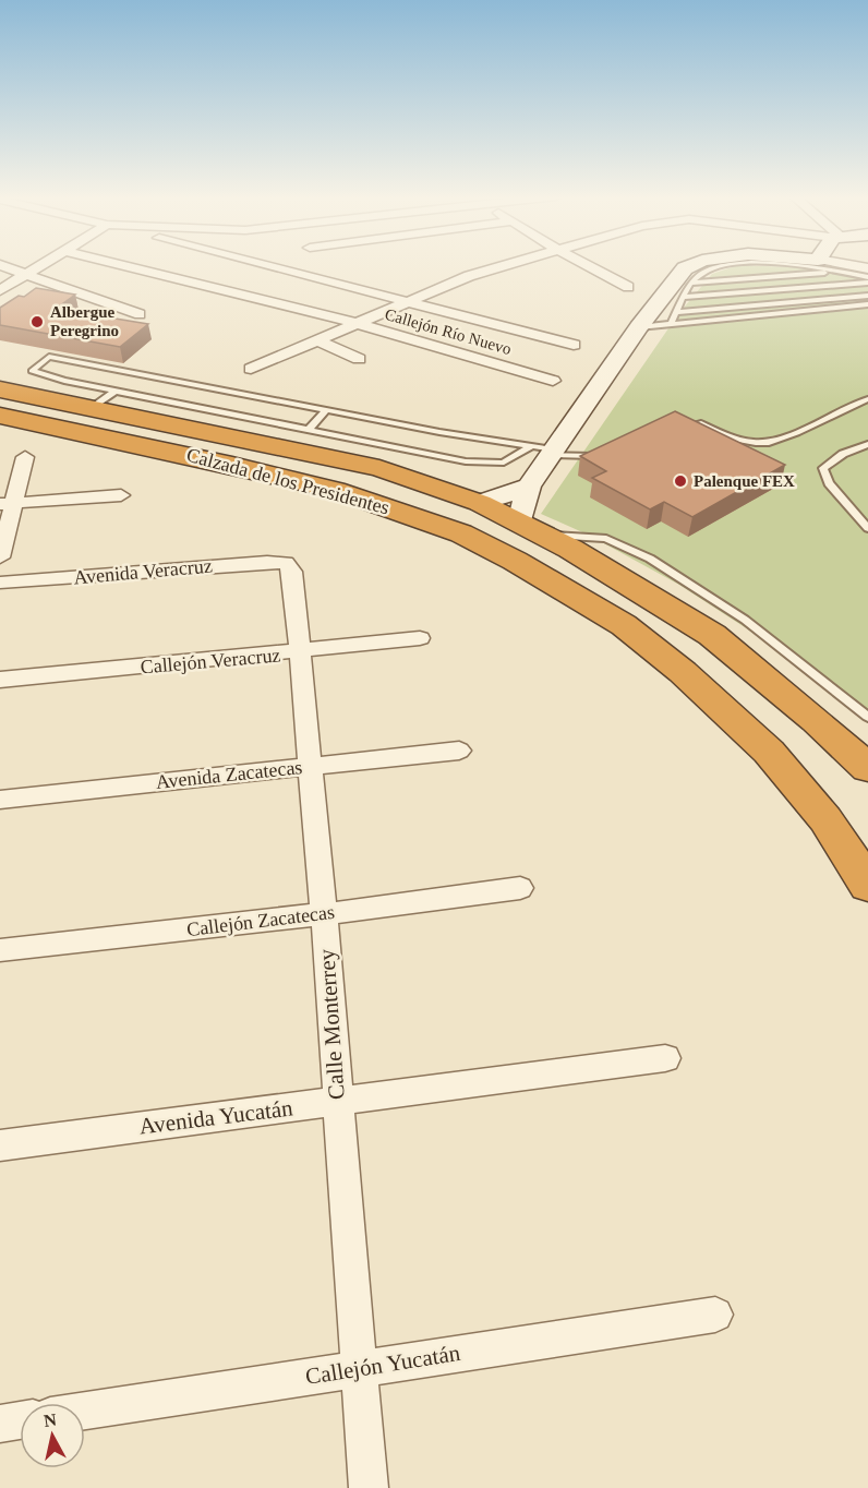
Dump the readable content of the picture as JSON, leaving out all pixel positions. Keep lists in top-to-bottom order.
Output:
{
  "streets": {
    "highway": ["Calzada de los Presidentes"],
    "street": [
      "Callejón Río Nuevo",
      "Avenida Veracruz",
      "Callejón Veracruz",
      "Avenida Zacatecas",
      "Callejón Zacatecas",
      "Calle Monterrey",
      "Avenida Yucatán",
      "Callejón Yucatán"
    ]
  },
  "crossings": [
    ["Avenida Veracruz", "Calle Monterrey"],
    ["Callejón Veracruz", "Calle Monterrey"],
    ["Avenida Zacatecas", "Calle Monterrey"],
    ["Callejón Zacatecas", "Calle Monterrey"],
    ["Calle Monterrey", "Avenida Yucatán"],
    ["Calle Monterrey", "Callejón Yucatán"]
  ],
  "places": ["Albergue Peregrino", "Palenque FEX"],
  "north": "top"
}
